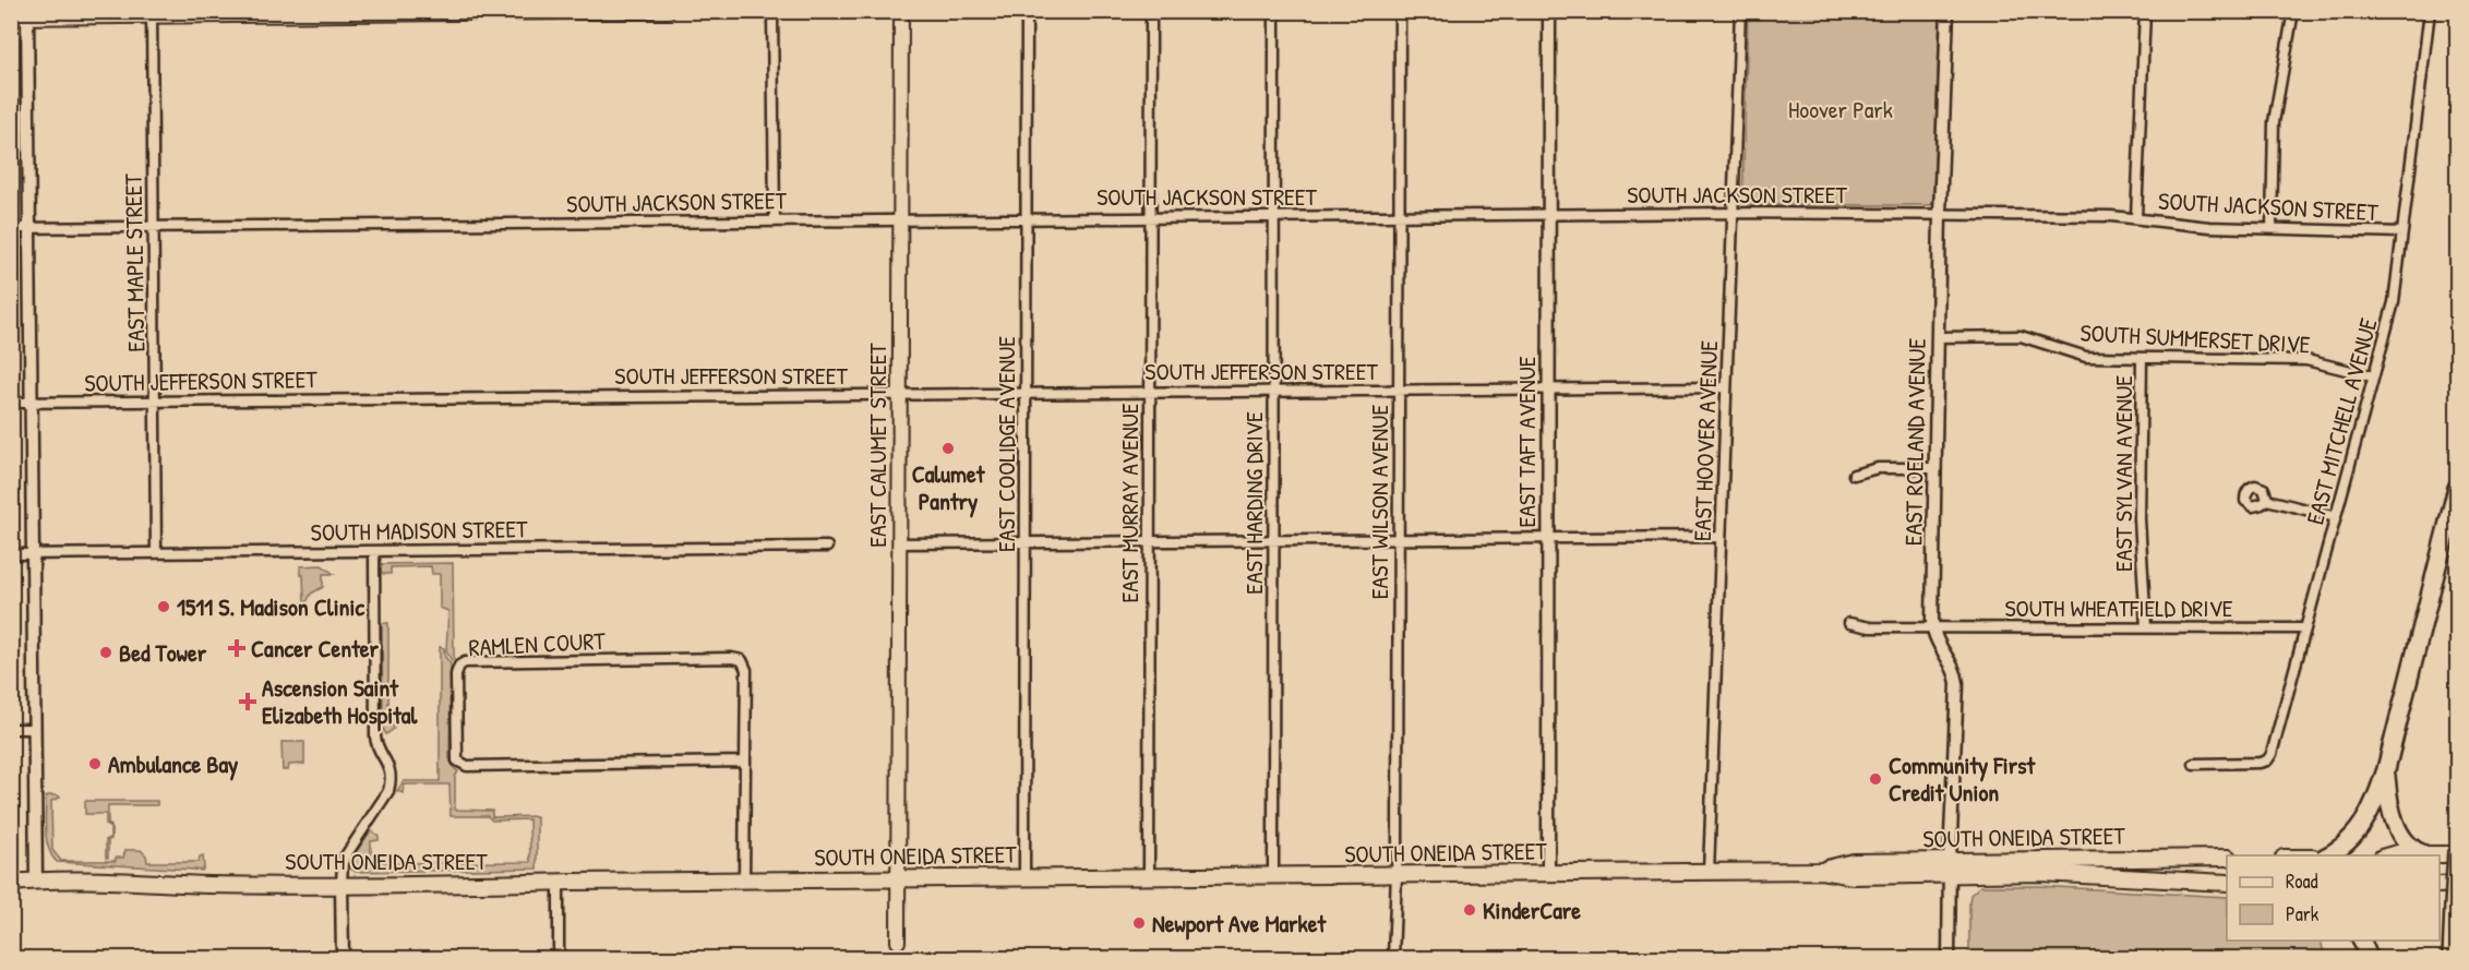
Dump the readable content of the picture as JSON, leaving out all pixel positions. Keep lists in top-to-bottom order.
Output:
{
  "streets": {
    "main road": ["EAST CALUMET STREET", "SOUTH ONEIDA STREET"],
    "street": [
      "SOUTH JACKSON STREET",
      "EAST MAPLE STREET",
      "SOUTH SUMMERSET DRIVE",
      "SOUTH JEFFERSON STREET",
      "EAST MITCHELL AVENUE",
      "EAST HOOVER AVENUE",
      "EAST TAFT AVENUE",
      "EAST ROELAND AVENUE",
      "EAST COOLIDGE AVENUE",
      "EAST SYLVAN AVENUE",
      "EAST WILSON AVENUE",
      "EAST MURRAY AVENUE",
      "EAST HARDING DRIVE",
      "SOUTH MADISON STREET",
      "SOUTH WHEATFIELD DRIVE",
      "RAMLEN COURT"
    ]
  },
  "crossings": [
    ["SOUTH JACKSON STREET", "EAST MAPLE STREET"],
    ["SOUTH JACKSON STREET", "EAST MITCHELL AVENUE"],
    ["SOUTH JACKSON STREET", "EAST HOOVER AVENUE"],
    ["SOUTH JACKSON STREET", "EAST TAFT AVENUE"],
    ["SOUTH JACKSON STREET", "EAST ROELAND AVENUE"],
    ["SOUTH JACKSON STREET", "EAST COOLIDGE AVENUE"],
    ["SOUTH JACKSON STREET", "EAST CALUMET STREET"],
    ["SOUTH JACKSON STREET", "EAST WILSON AVENUE"],
    ["SOUTH JACKSON STREET", "EAST MURRAY AVENUE"],
    ["SOUTH JACKSON STREET", "EAST HARDING DRIVE"],
    ["EAST MAPLE STREET", "SOUTH JEFFERSON STREET"],
    ["EAST MAPLE STREET", "SOUTH MADISON STREET"],
    ["SOUTH SUMMERSET DRIVE", "EAST MITCHELL AVENUE"],
    ["SOUTH SUMMERSET DRIVE", "EAST ROELAND AVENUE"],
    ["SOUTH SUMMERSET DRIVE", "EAST SYLVAN AVENUE"],
    ["SOUTH JEFFERSON STREET", "EAST HOOVER AVENUE"],
    ["SOUTH JEFFERSON STREET", "EAST TAFT AVENUE"],
    ["SOUTH JEFFERSON STREET", "EAST COOLIDGE AVENUE"],
    ["SOUTH JEFFERSON STREET", "EAST CALUMET STREET"],
    ["SOUTH JEFFERSON STREET", "EAST WILSON AVENUE"],
    ["SOUTH JEFFERSON STREET", "EAST MURRAY AVENUE"],
    ["SOUTH JEFFERSON STREET", "EAST HARDING DRIVE"],
    ["EAST MITCHELL AVENUE", "SOUTH WHEATFIELD DRIVE"],
    ["EAST HOOVER AVENUE", "SOUTH ONEIDA STREET"],
    ["EAST TAFT AVENUE", "SOUTH ONEIDA STREET"],
    ["EAST ROELAND AVENUE", "SOUTH WHEATFIELD DRIVE"],
    ["EAST ROELAND AVENUE", "SOUTH ONEIDA STREET"],
    ["EAST COOLIDGE AVENUE", "SOUTH ONEIDA STREET"],
    ["EAST CALUMET STREET", "SOUTH ONEIDA STREET"],
    ["EAST SYLVAN AVENUE", "SOUTH WHEATFIELD DRIVE"],
    ["EAST WILSON AVENUE", "SOUTH ONEIDA STREET"],
    ["EAST MURRAY AVENUE", "SOUTH ONEIDA STREET"],
    ["EAST HARDING DRIVE", "SOUTH ONEIDA STREET"],
    ["RAMLEN COURT", "SOUTH ONEIDA STREET"]
  ],
  "parks": ["Hoover Park"],
  "places": {
    "other": [
      "Calumet Pantry",
      "1511 S. Madison Clinic",
      "Bed Tower",
      "Ambulance Bay",
      "Community First Credit Union",
      "KinderCare",
      "Newport Ave Market"
    ],
    "health": ["Cancer Center", "Ascension Saint Elizabeth Hospital"]
  },
  "legend": ["Road", "Park"]
}
